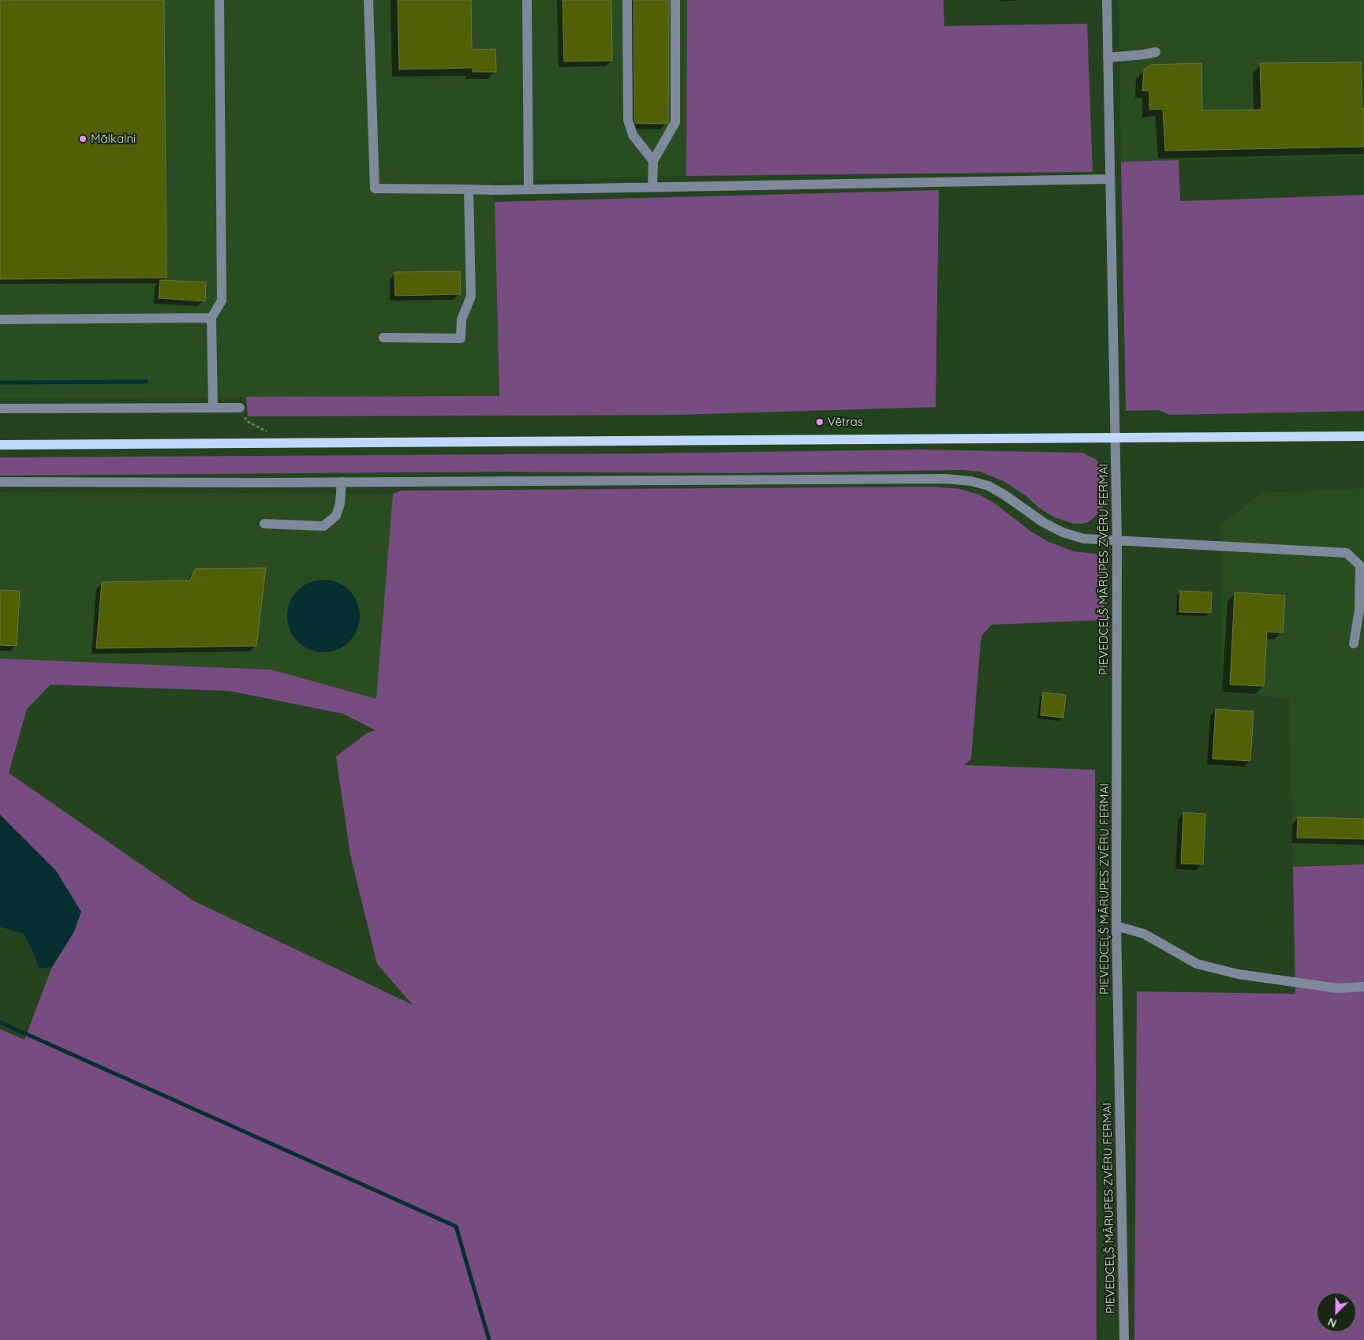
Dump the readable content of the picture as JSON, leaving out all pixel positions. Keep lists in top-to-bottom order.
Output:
{
  "streets": {
    "street": ["PIEVEDCEĻŠ MĀRUPES ZVĒRU FERMAI"]
  },
  "places": ["Mālkalni", "Vētras"],
  "north": "bottom left"
}
